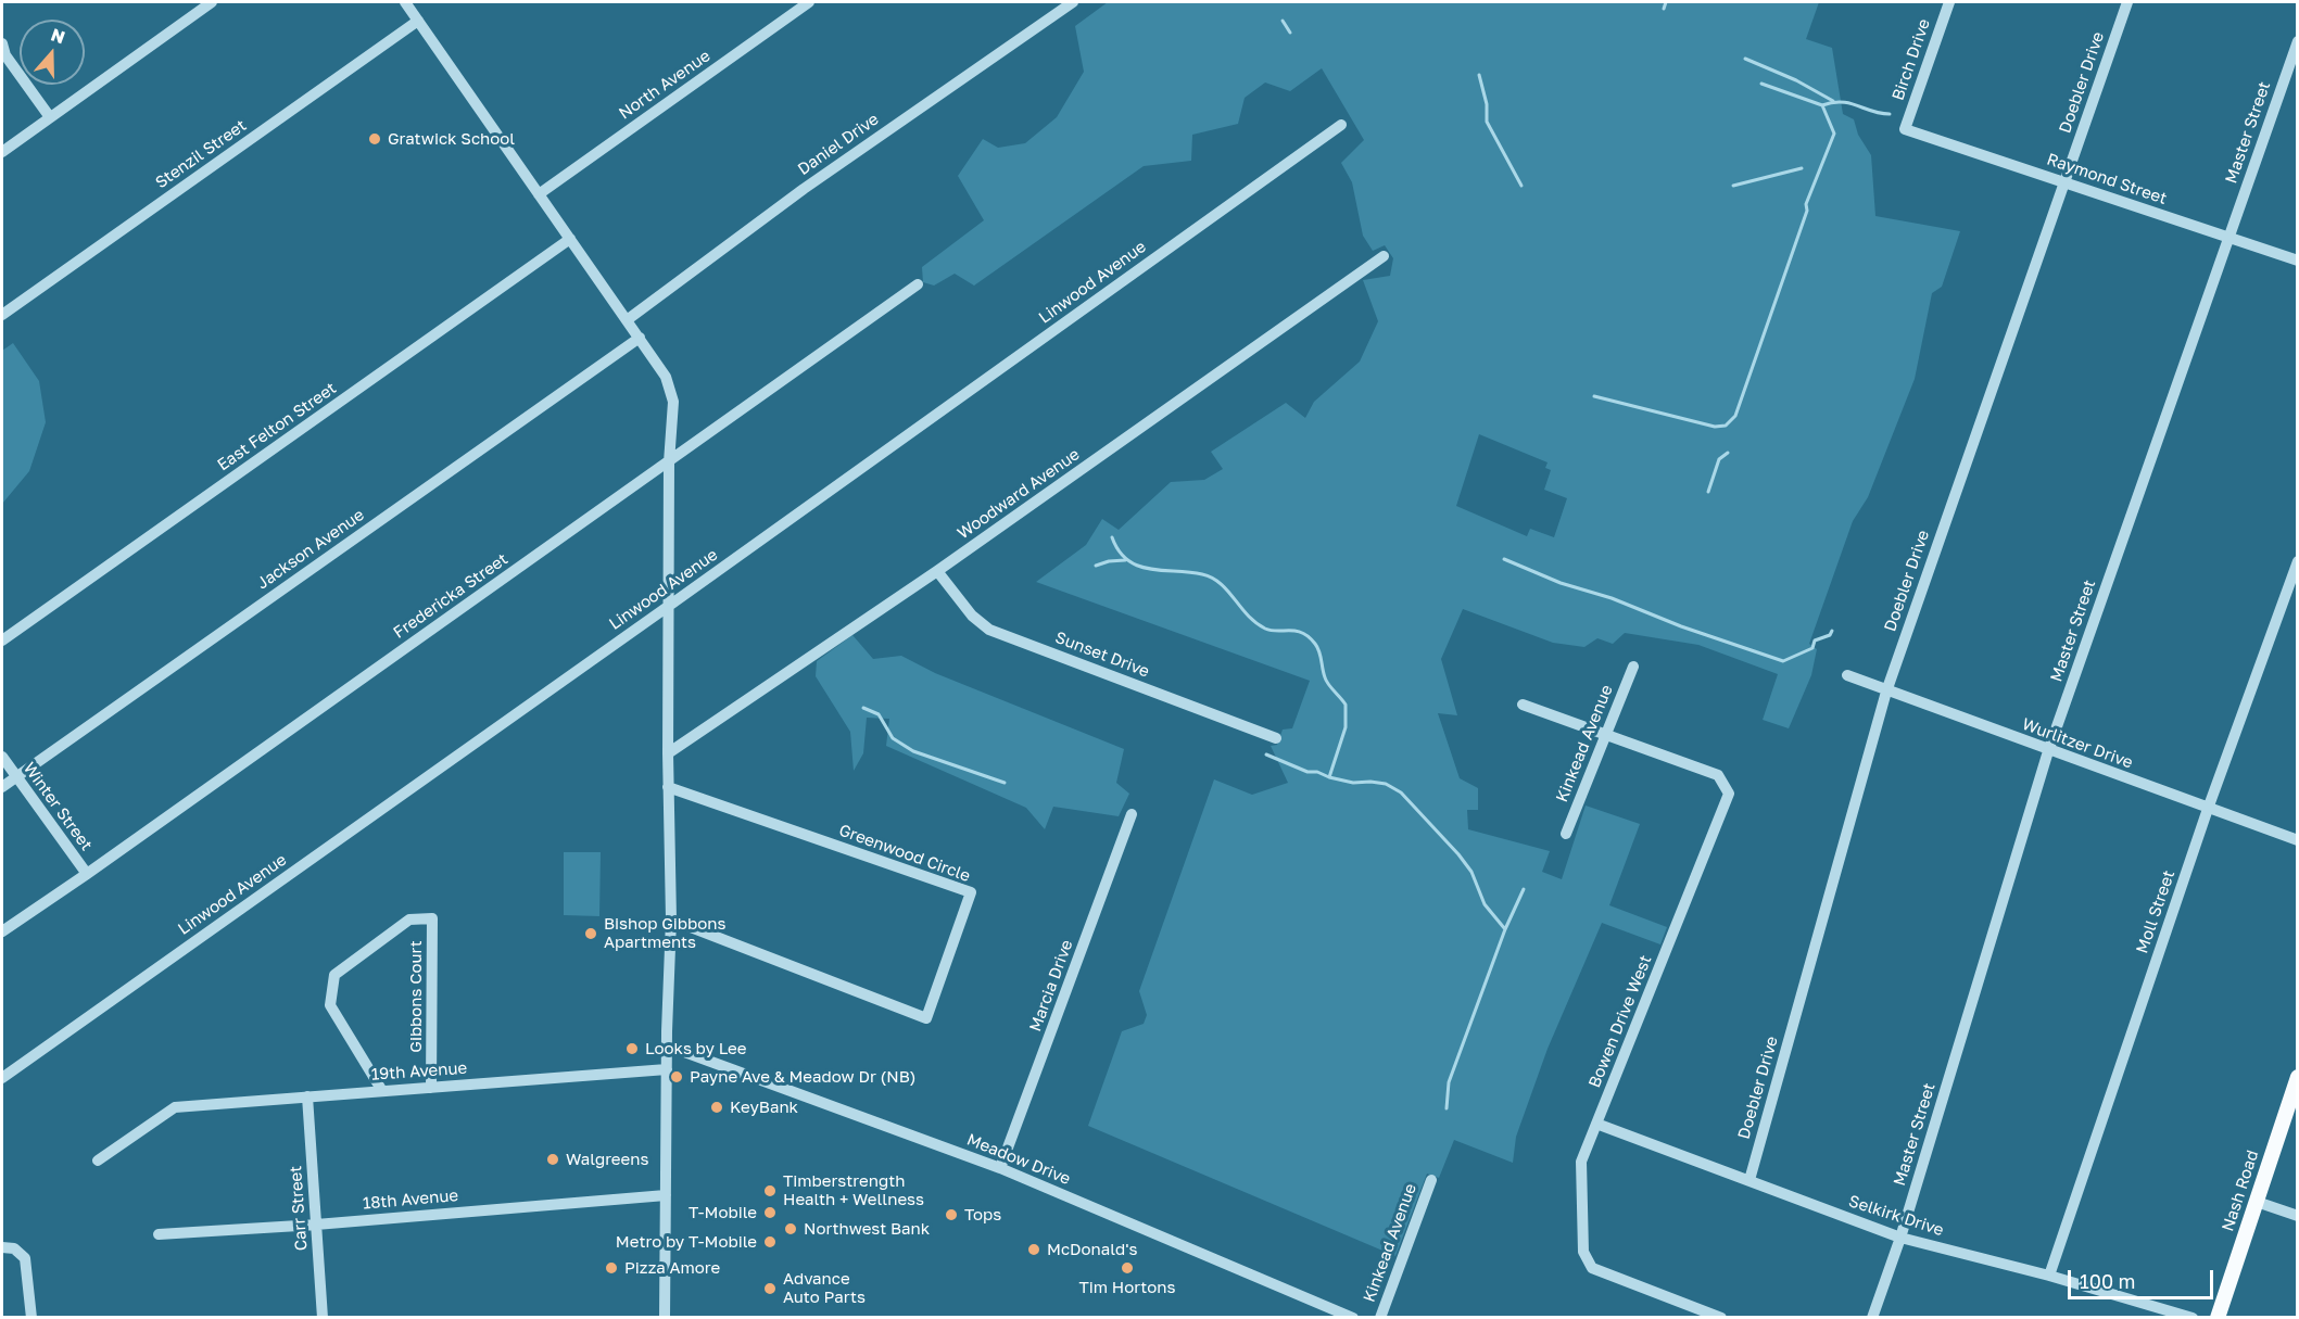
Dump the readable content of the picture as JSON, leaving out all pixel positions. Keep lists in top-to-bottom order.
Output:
{
  "streets": {
    "main road": ["Nash Road"],
    "street": [
      "Birch Drive",
      "Doebler Drive",
      "North Avenue",
      "Master Street",
      "Daniel Drive",
      "Stenzil Street",
      "Raymond Street",
      "Linwood Avenue",
      "East Felton Street",
      "Woodward Avenue",
      "Jackson Avenue",
      "Fredericka Street",
      "Sunset Drive",
      "Kinkead Avenue",
      "Wurlitzer Drive",
      "Winter Street",
      "Greenwood Circle",
      "Moll Street",
      "Marcia Drive",
      "Gibbons Court",
      "Bowen Drive West",
      "19th Avenue",
      "Meadow Drive",
      "18th Avenue",
      "Carr Street",
      "Selkirk Drive"
    ]
  },
  "crossings": [
    ["Birch Drive", "Raymond Street"],
    ["Doebler Drive", "Raymond Street"],
    ["Doebler Drive", "Wurlitzer Drive"],
    ["Doebler Drive", "Selkirk Drive"],
    ["Master Street", "Raymond Street"],
    ["Master Street", "Wurlitzer Drive"],
    ["Master Street", "Selkirk Drive"],
    ["Woodward Avenue", "Sunset Drive"],
    ["Jackson Avenue", "Winter Street"],
    ["Fredericka Street", "Winter Street"],
    ["Kinkead Avenue", "Bowen Drive West"],
    ["Wurlitzer Drive", "Moll Street"],
    ["Moll Street", "Selkirk Drive"],
    ["Marcia Drive", "Meadow Drive"],
    ["Gibbons Court", "19th Avenue"],
    ["Bowen Drive West", "Selkirk Drive"],
    ["19th Avenue", "Carr Street"],
    ["18th Avenue", "Carr Street"]
  ],
  "places": [
    "Gratwick School",
    "Bishop Gibbons Apartments",
    "Looks by Lee",
    "Payne Ave & Meadow Dr (NB)",
    "KeyBank",
    "Walgreens",
    "Timberstrength Health + Wellness",
    "T-Mobile",
    "Tops",
    "Northwest Bank",
    "Metro by T-Mobile",
    "McDonald's",
    "Pizza Amore",
    "Tim Hortons",
    "Advance Auto Parts"
  ],
  "scale_bar": "100 m",
  "north": "top"
}
